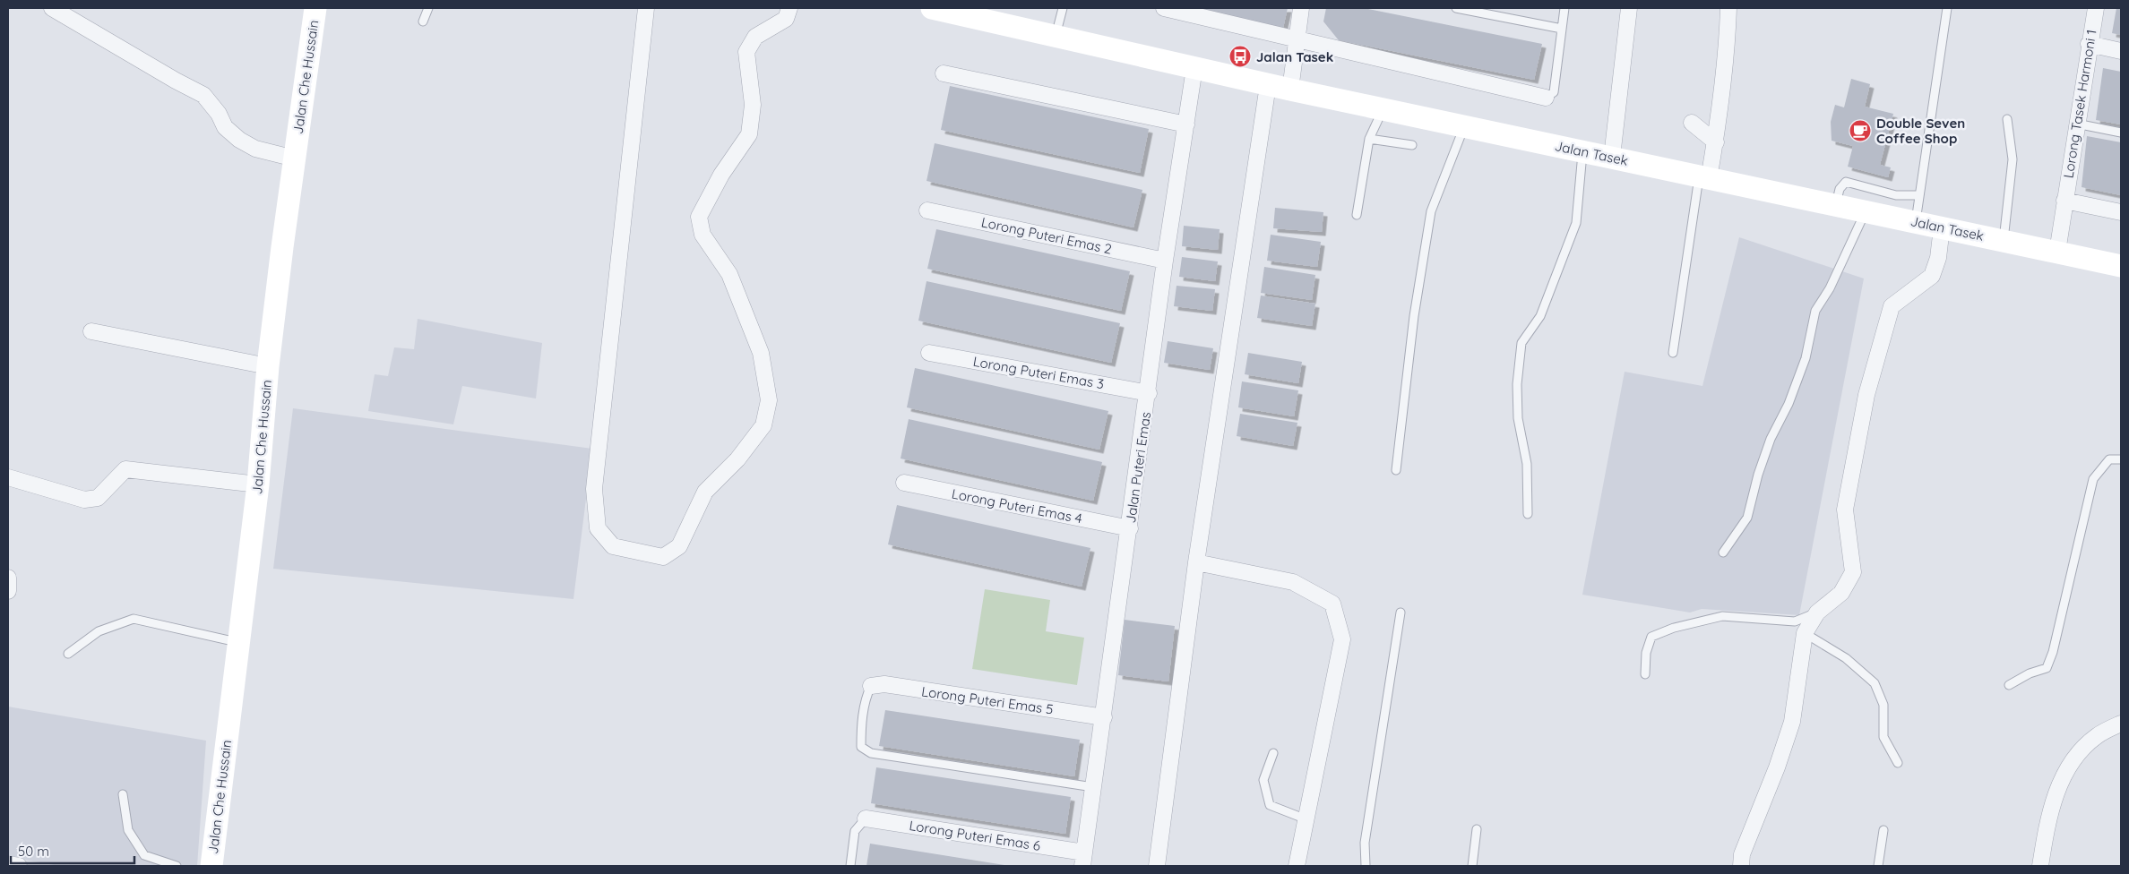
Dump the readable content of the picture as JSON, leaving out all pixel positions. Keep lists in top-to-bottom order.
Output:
{
  "streets": {
    "main road": ["Jalan Che Hussain", "Jalan Tasek"],
    "street": [
      "Lorong Tasek Harmoni 1",
      "Lorong Puteri Emas 2",
      "Lorong Puteri Emas 3",
      "Jalan Puteri Emas",
      "Lorong Puteri Emas 4",
      "Lorong Puteri Emas 5",
      "Lorong Puteri Emas 6"
    ]
  },
  "crossings": [
    ["Lorong Tasek Harmoni 1", "Jalan Tasek"],
    ["Jalan Tasek", "Jalan Puteri Emas"],
    ["Lorong Puteri Emas 2", "Jalan Puteri Emas"],
    ["Lorong Puteri Emas 3", "Jalan Puteri Emas"],
    ["Jalan Puteri Emas", "Lorong Puteri Emas 4"],
    ["Jalan Puteri Emas", "Lorong Puteri Emas 5"],
    ["Jalan Puteri Emas", "Lorong Puteri Emas 6"]
  ],
  "places": {
    "bus stop": ["Jalan Tasek"],
    "cafe": ["Double Seven Coffee Shop"]
  },
  "scale_bar": "50 m"
}
